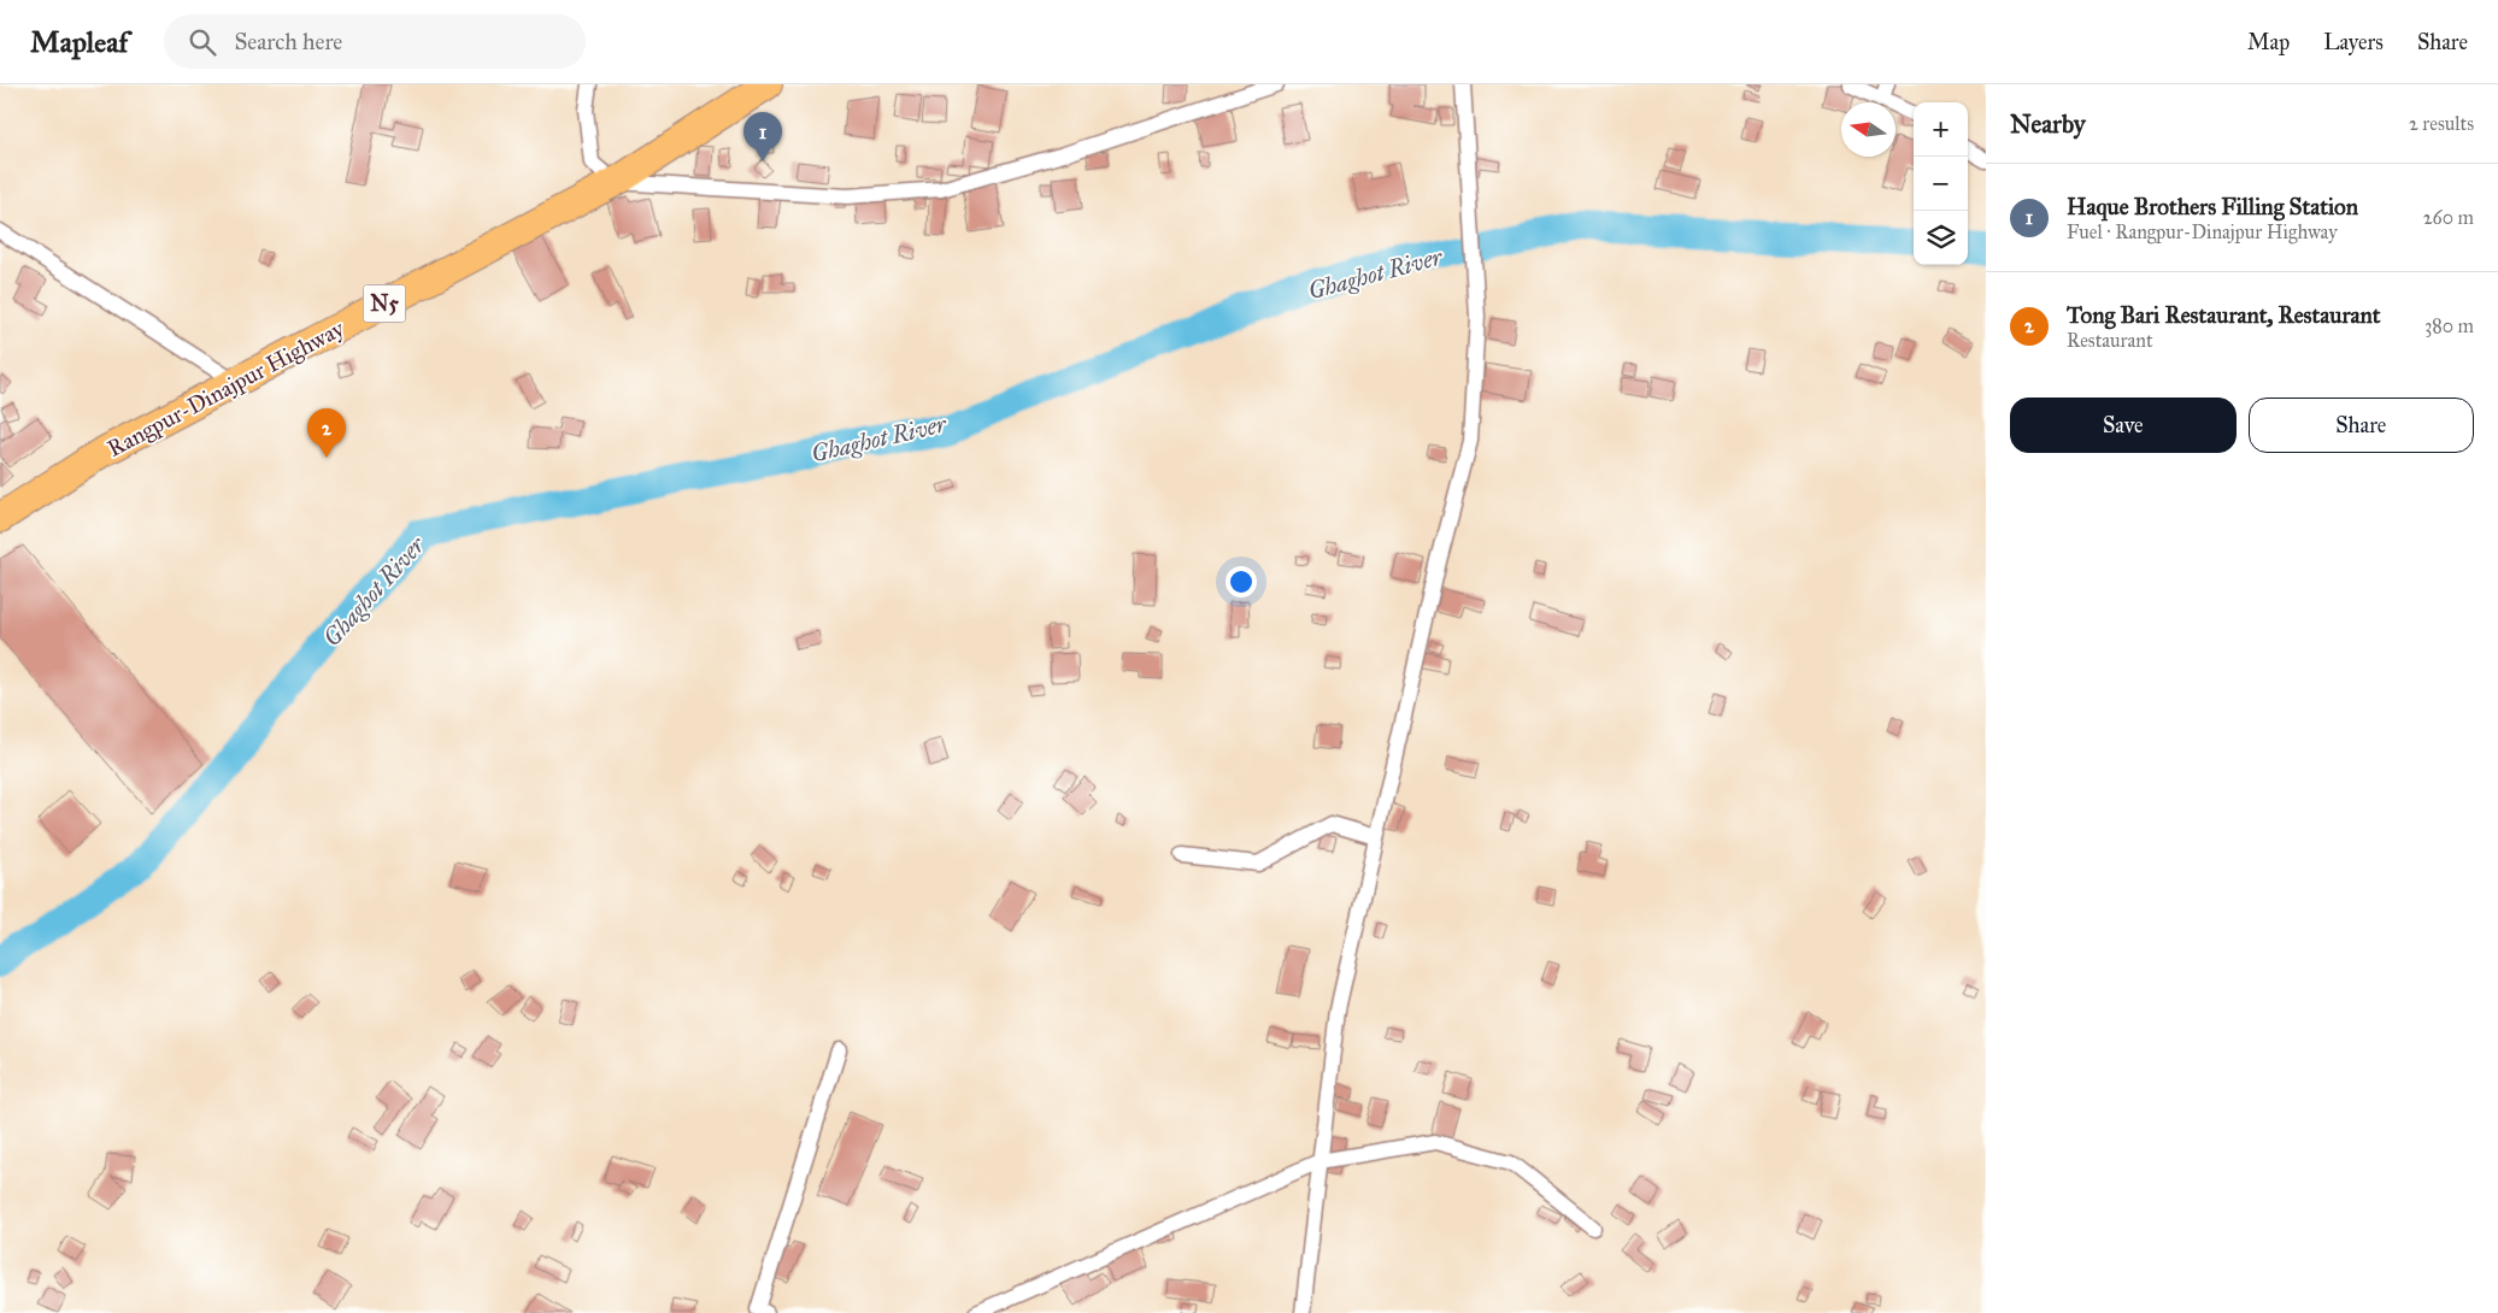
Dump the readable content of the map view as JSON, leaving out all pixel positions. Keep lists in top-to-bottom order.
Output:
{
  "streets": {
    "highway": ["N5", "Rangpur-Dinajpur Highway"]
  },
  "water": ["Ghaghot River"],
  "north": "left",
  "page": {
    "header": "Mapleaf",
    "search": "Search here",
    "nav": ["Map", "Layers", "Share"],
    "heading": ["Nearby", "2 results"],
    "map_buttons": ["+", "−"],
    "pins": ["1", "2"],
    "list": [
      {
        "mark": "1",
        "name": "Haque Brothers Filling Station",
        "note": "Fuel · Rangpur-Dinajpur Highway",
        "value": "260 m"
      },
      {
        "mark": "2",
        "name": "Tong Bari Restaurant, Restaurant",
        "note": "Restaurant",
        "value": "380 m"
      }
    ],
    "buttons": ["Save", "Share"]
  }
}
